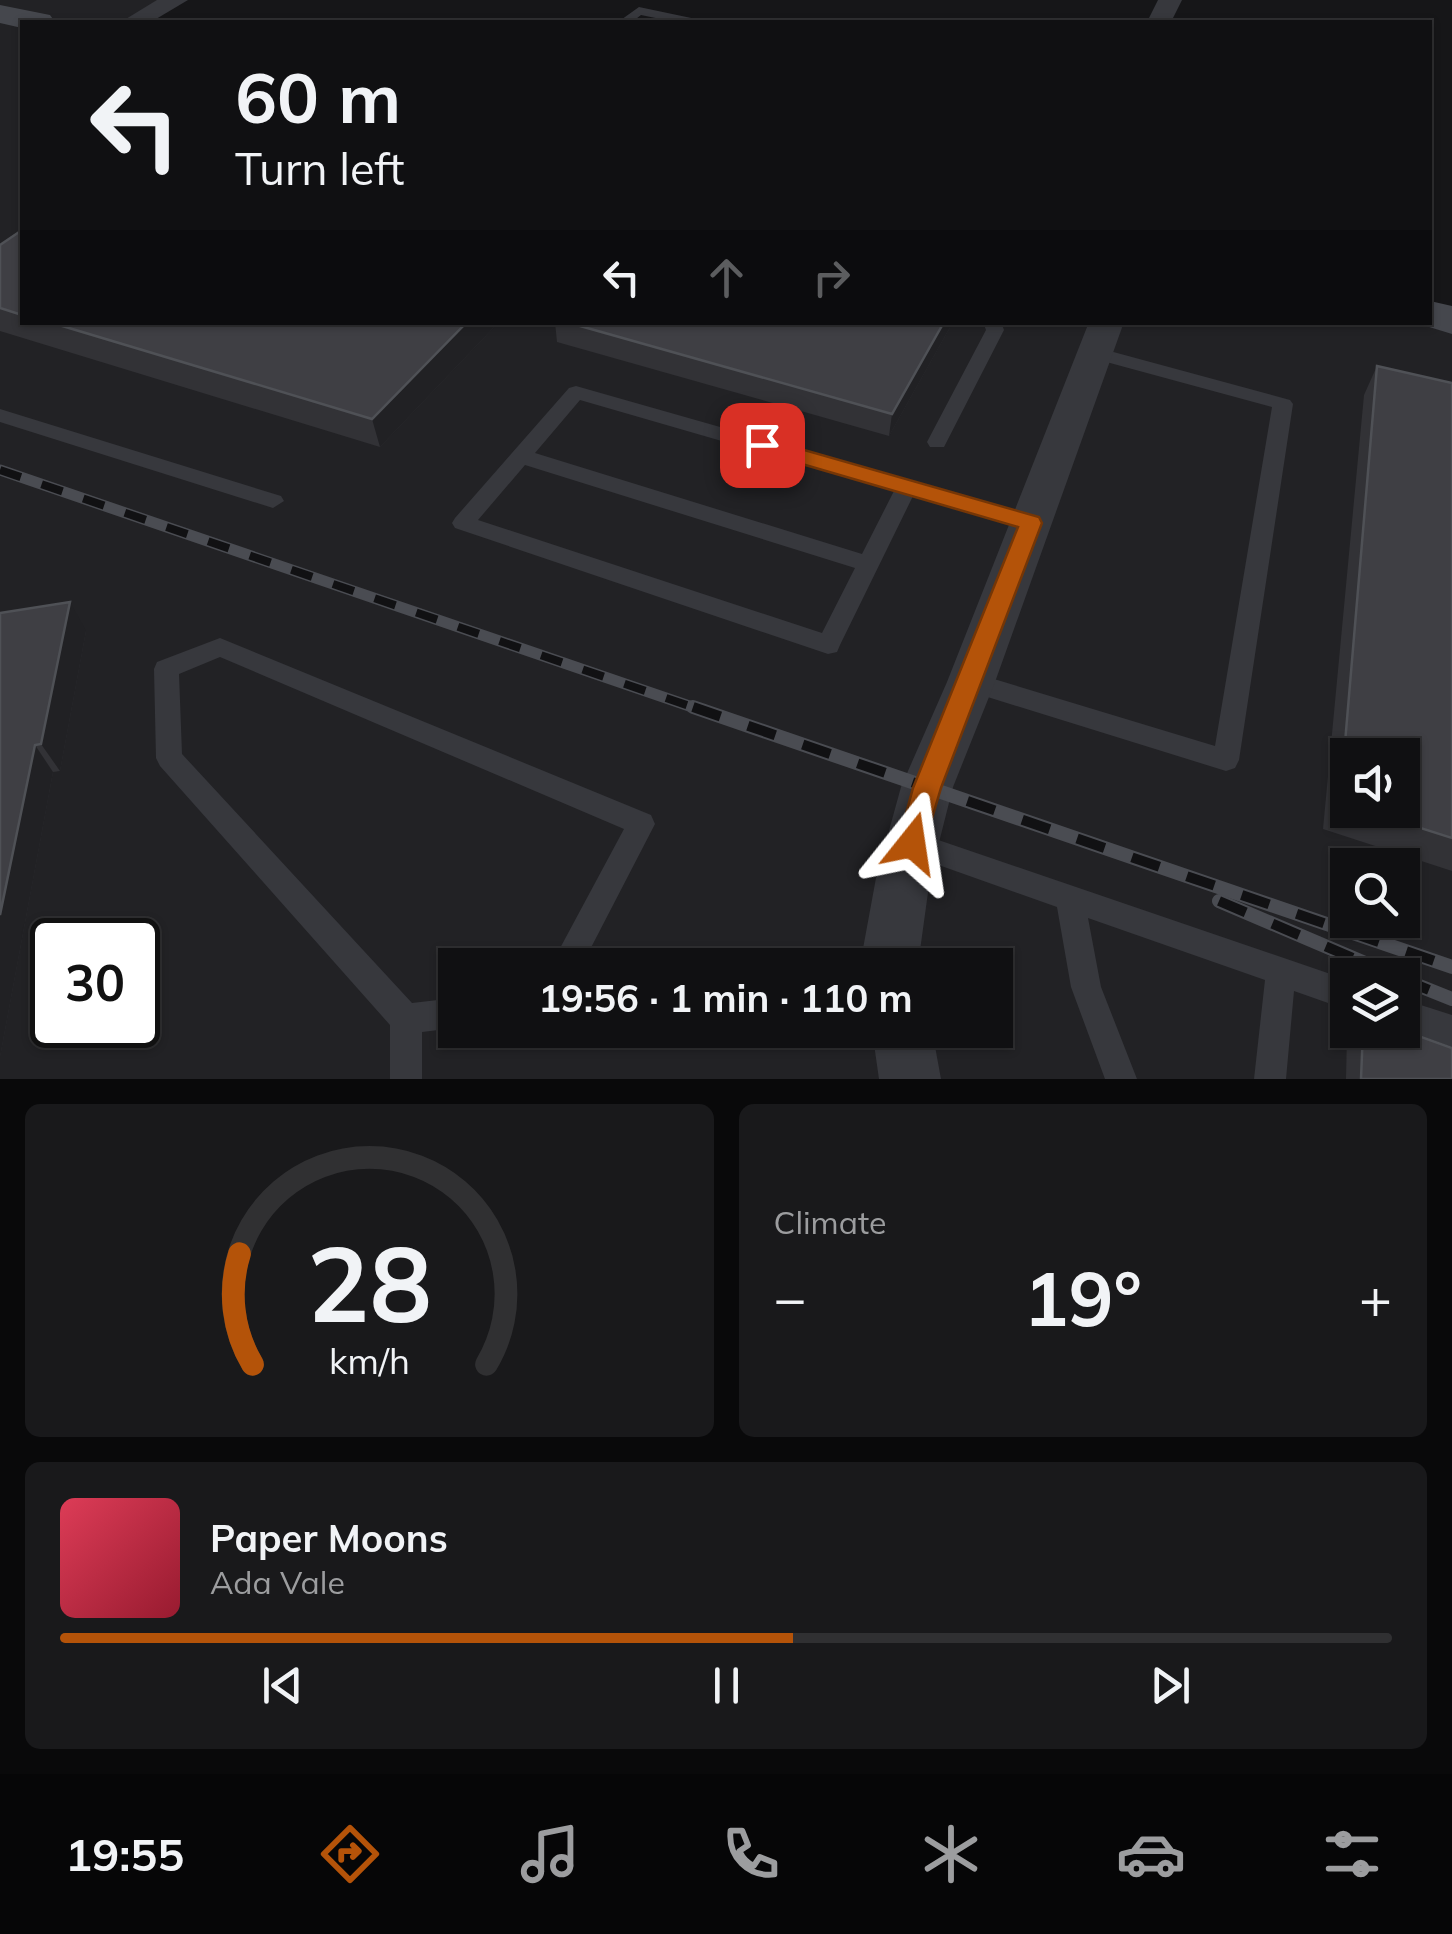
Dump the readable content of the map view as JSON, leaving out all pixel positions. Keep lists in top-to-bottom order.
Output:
{
  "page": {
    "turn": ["60 m", "Turn left"],
    "limit": "30",
    "trip": "19:56 · 1 min · 110 m",
    "tile": "Climate",
    "heat": ["−", "19°", "+"],
    "song": ["Paper Moons", "Ada Vale"],
    "tabs": "19:55",
    "gauge": ["28", "km/h"]
  }
}
